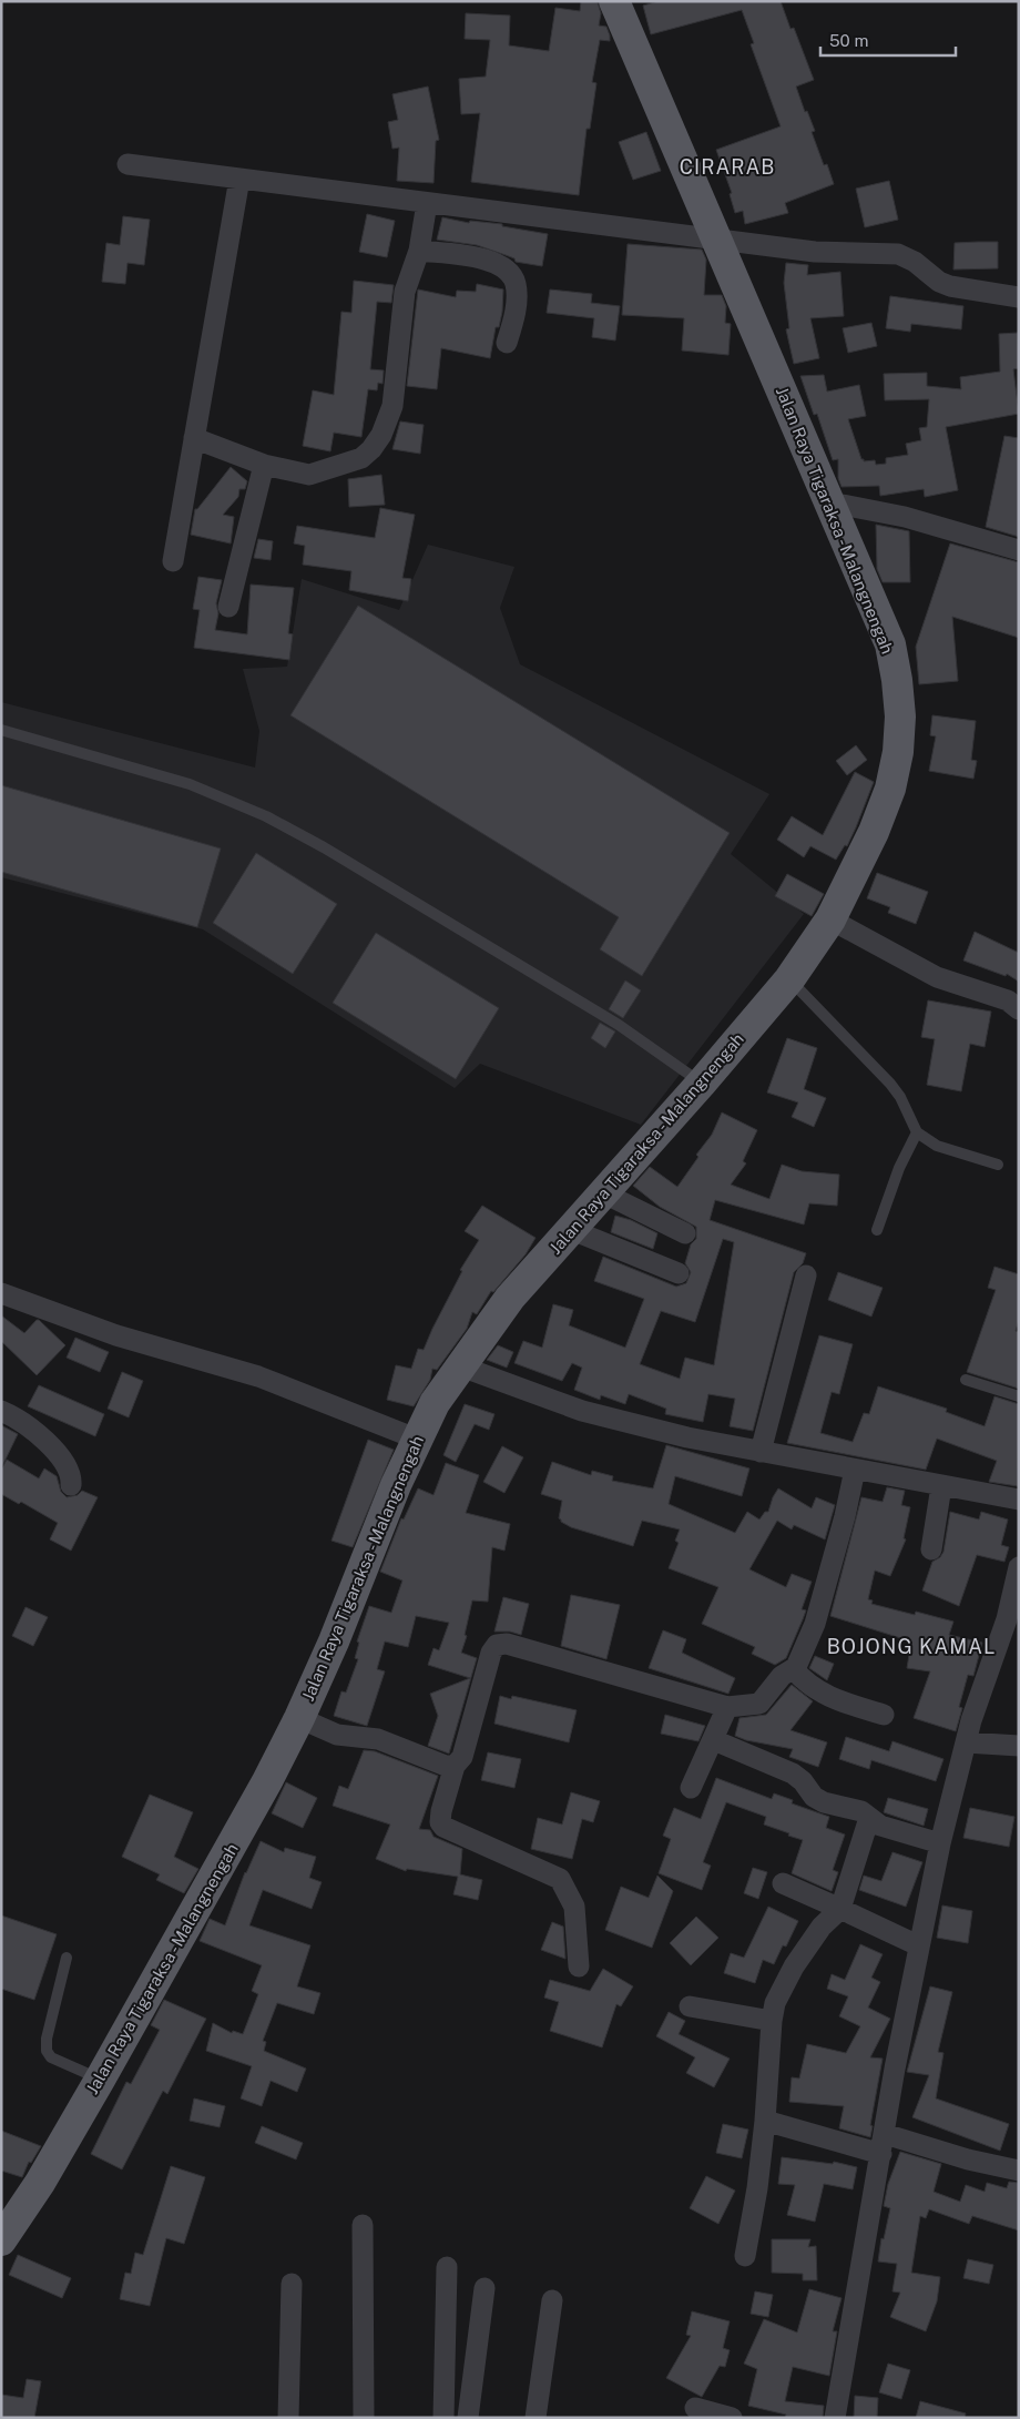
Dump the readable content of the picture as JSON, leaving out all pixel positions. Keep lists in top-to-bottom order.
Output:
{
  "streets": {
    "main road": ["Jalan Raya Tigaraksa - Malangnengah"]
  },
  "districts": ["CIRARAB", "BOJONG KAMAL"],
  "scale_bar": "50 m"
}
